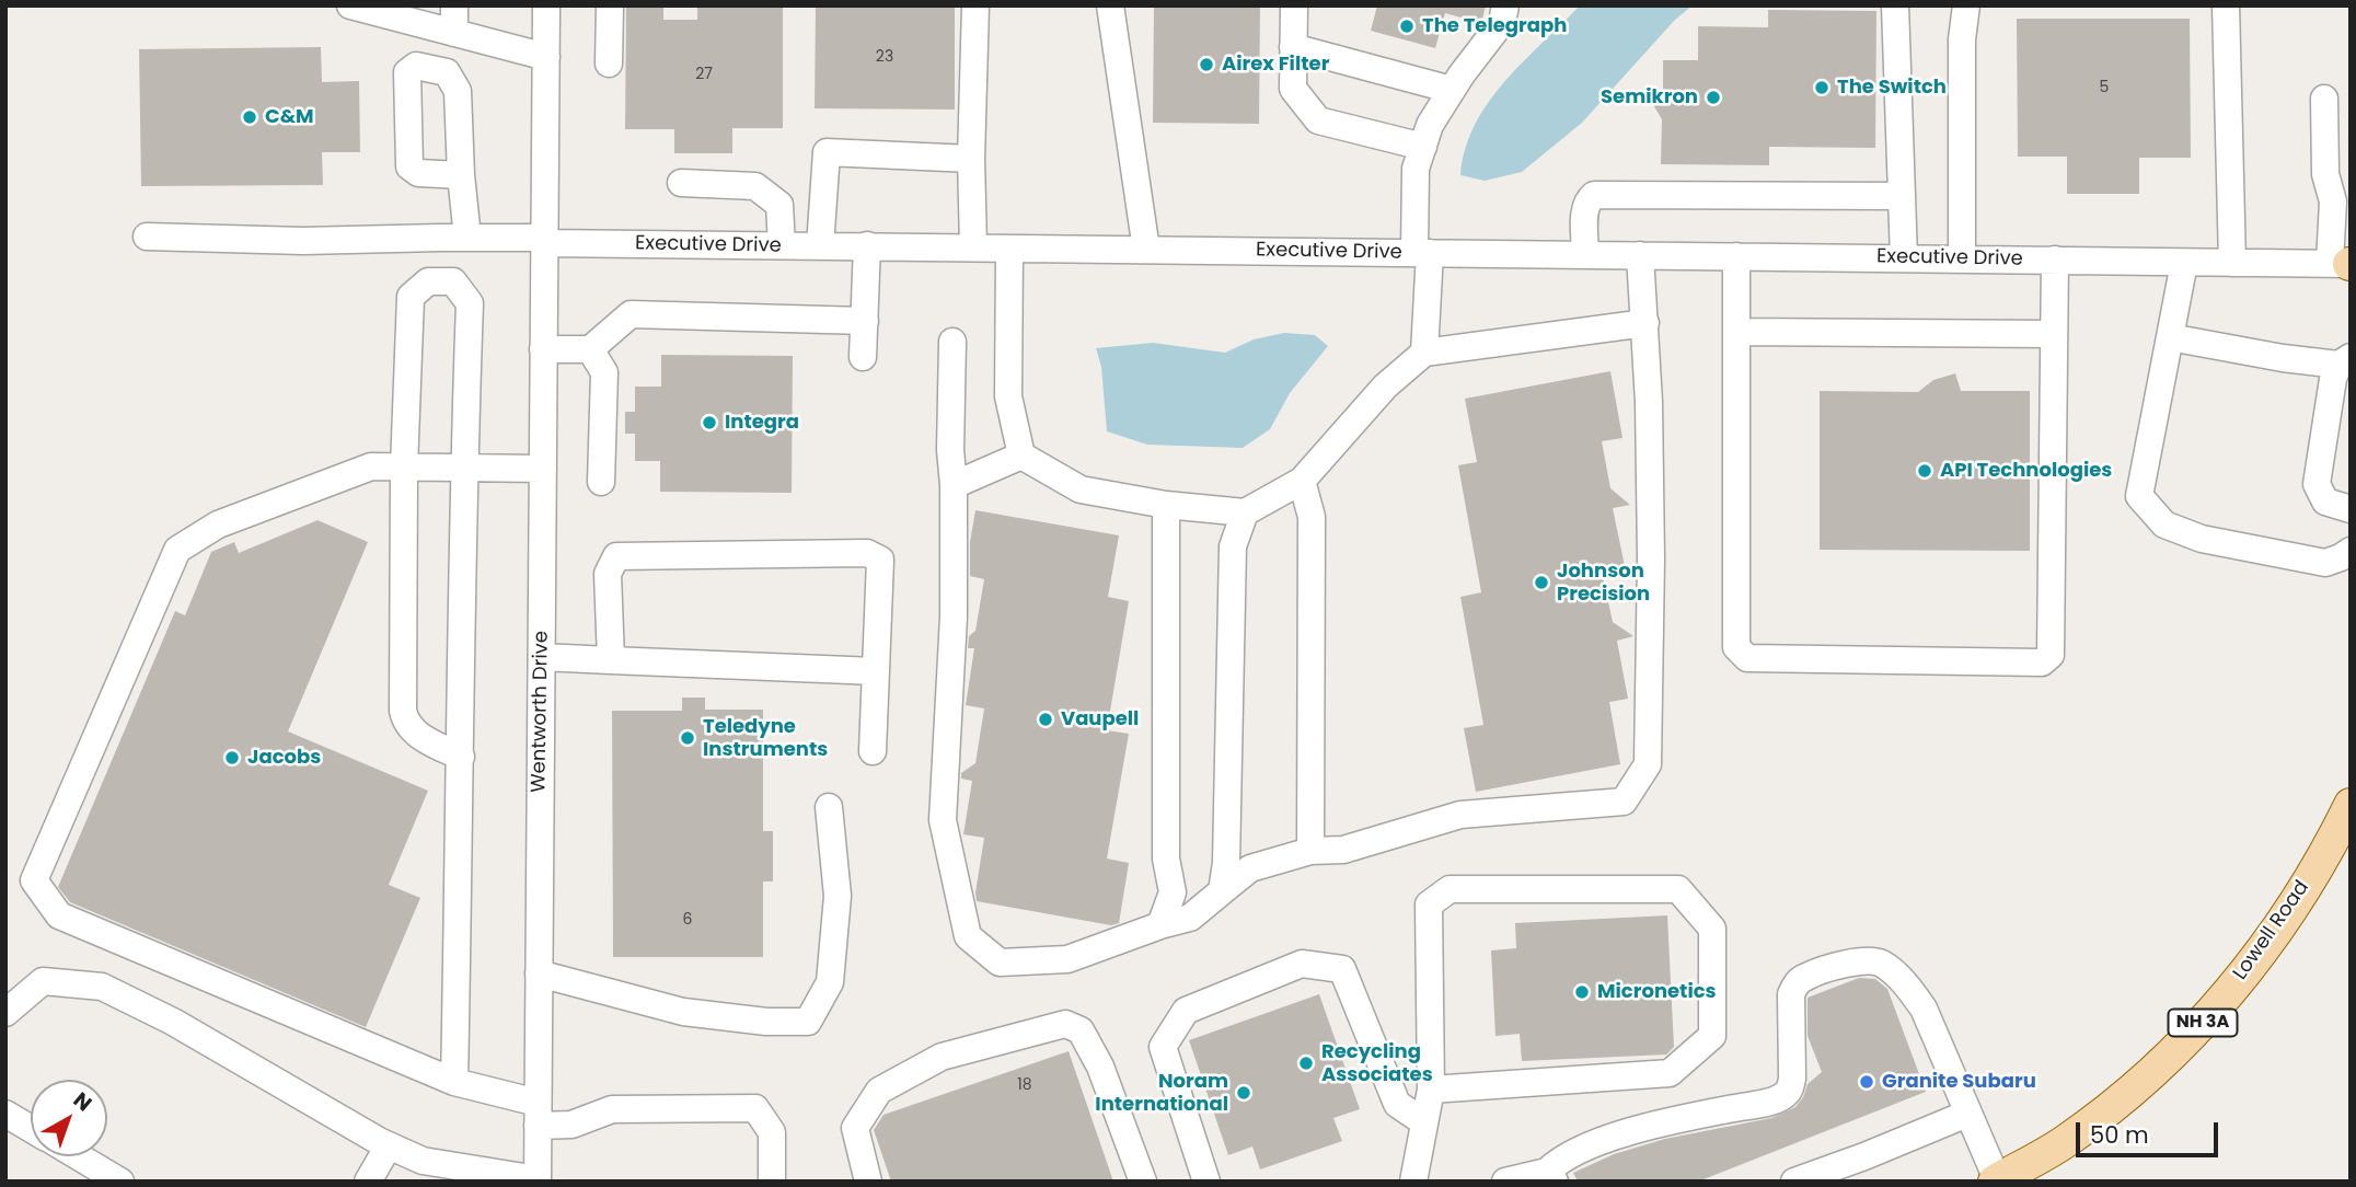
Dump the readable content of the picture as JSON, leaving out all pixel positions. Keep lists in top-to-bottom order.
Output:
{
  "streets": {
    "main road": ["Lowell Road", "NH 3A"],
    "street": ["Executive Drive", "Wentworth Drive"]
  },
  "crossings": [
    ["Executive Drive", "Wentworth Drive"]
  ],
  "places": [
    "The Telegraph",
    "Airex Filter",
    "The Switch",
    "Semikron",
    "C&M",
    "Integra",
    "API Technologies",
    "Johnson Precision",
    "Vaupell",
    "Teledyne Instruments",
    "Jacobs",
    "Micronetics",
    "Recycling Associates",
    "Granite Subaru",
    "Noram International"
  ],
  "house_numbers": [
    "23",
    "27",
    "5",
    "6",
    "18"
  ],
  "scale_bar": "50 m",
  "north": "top right"
}
